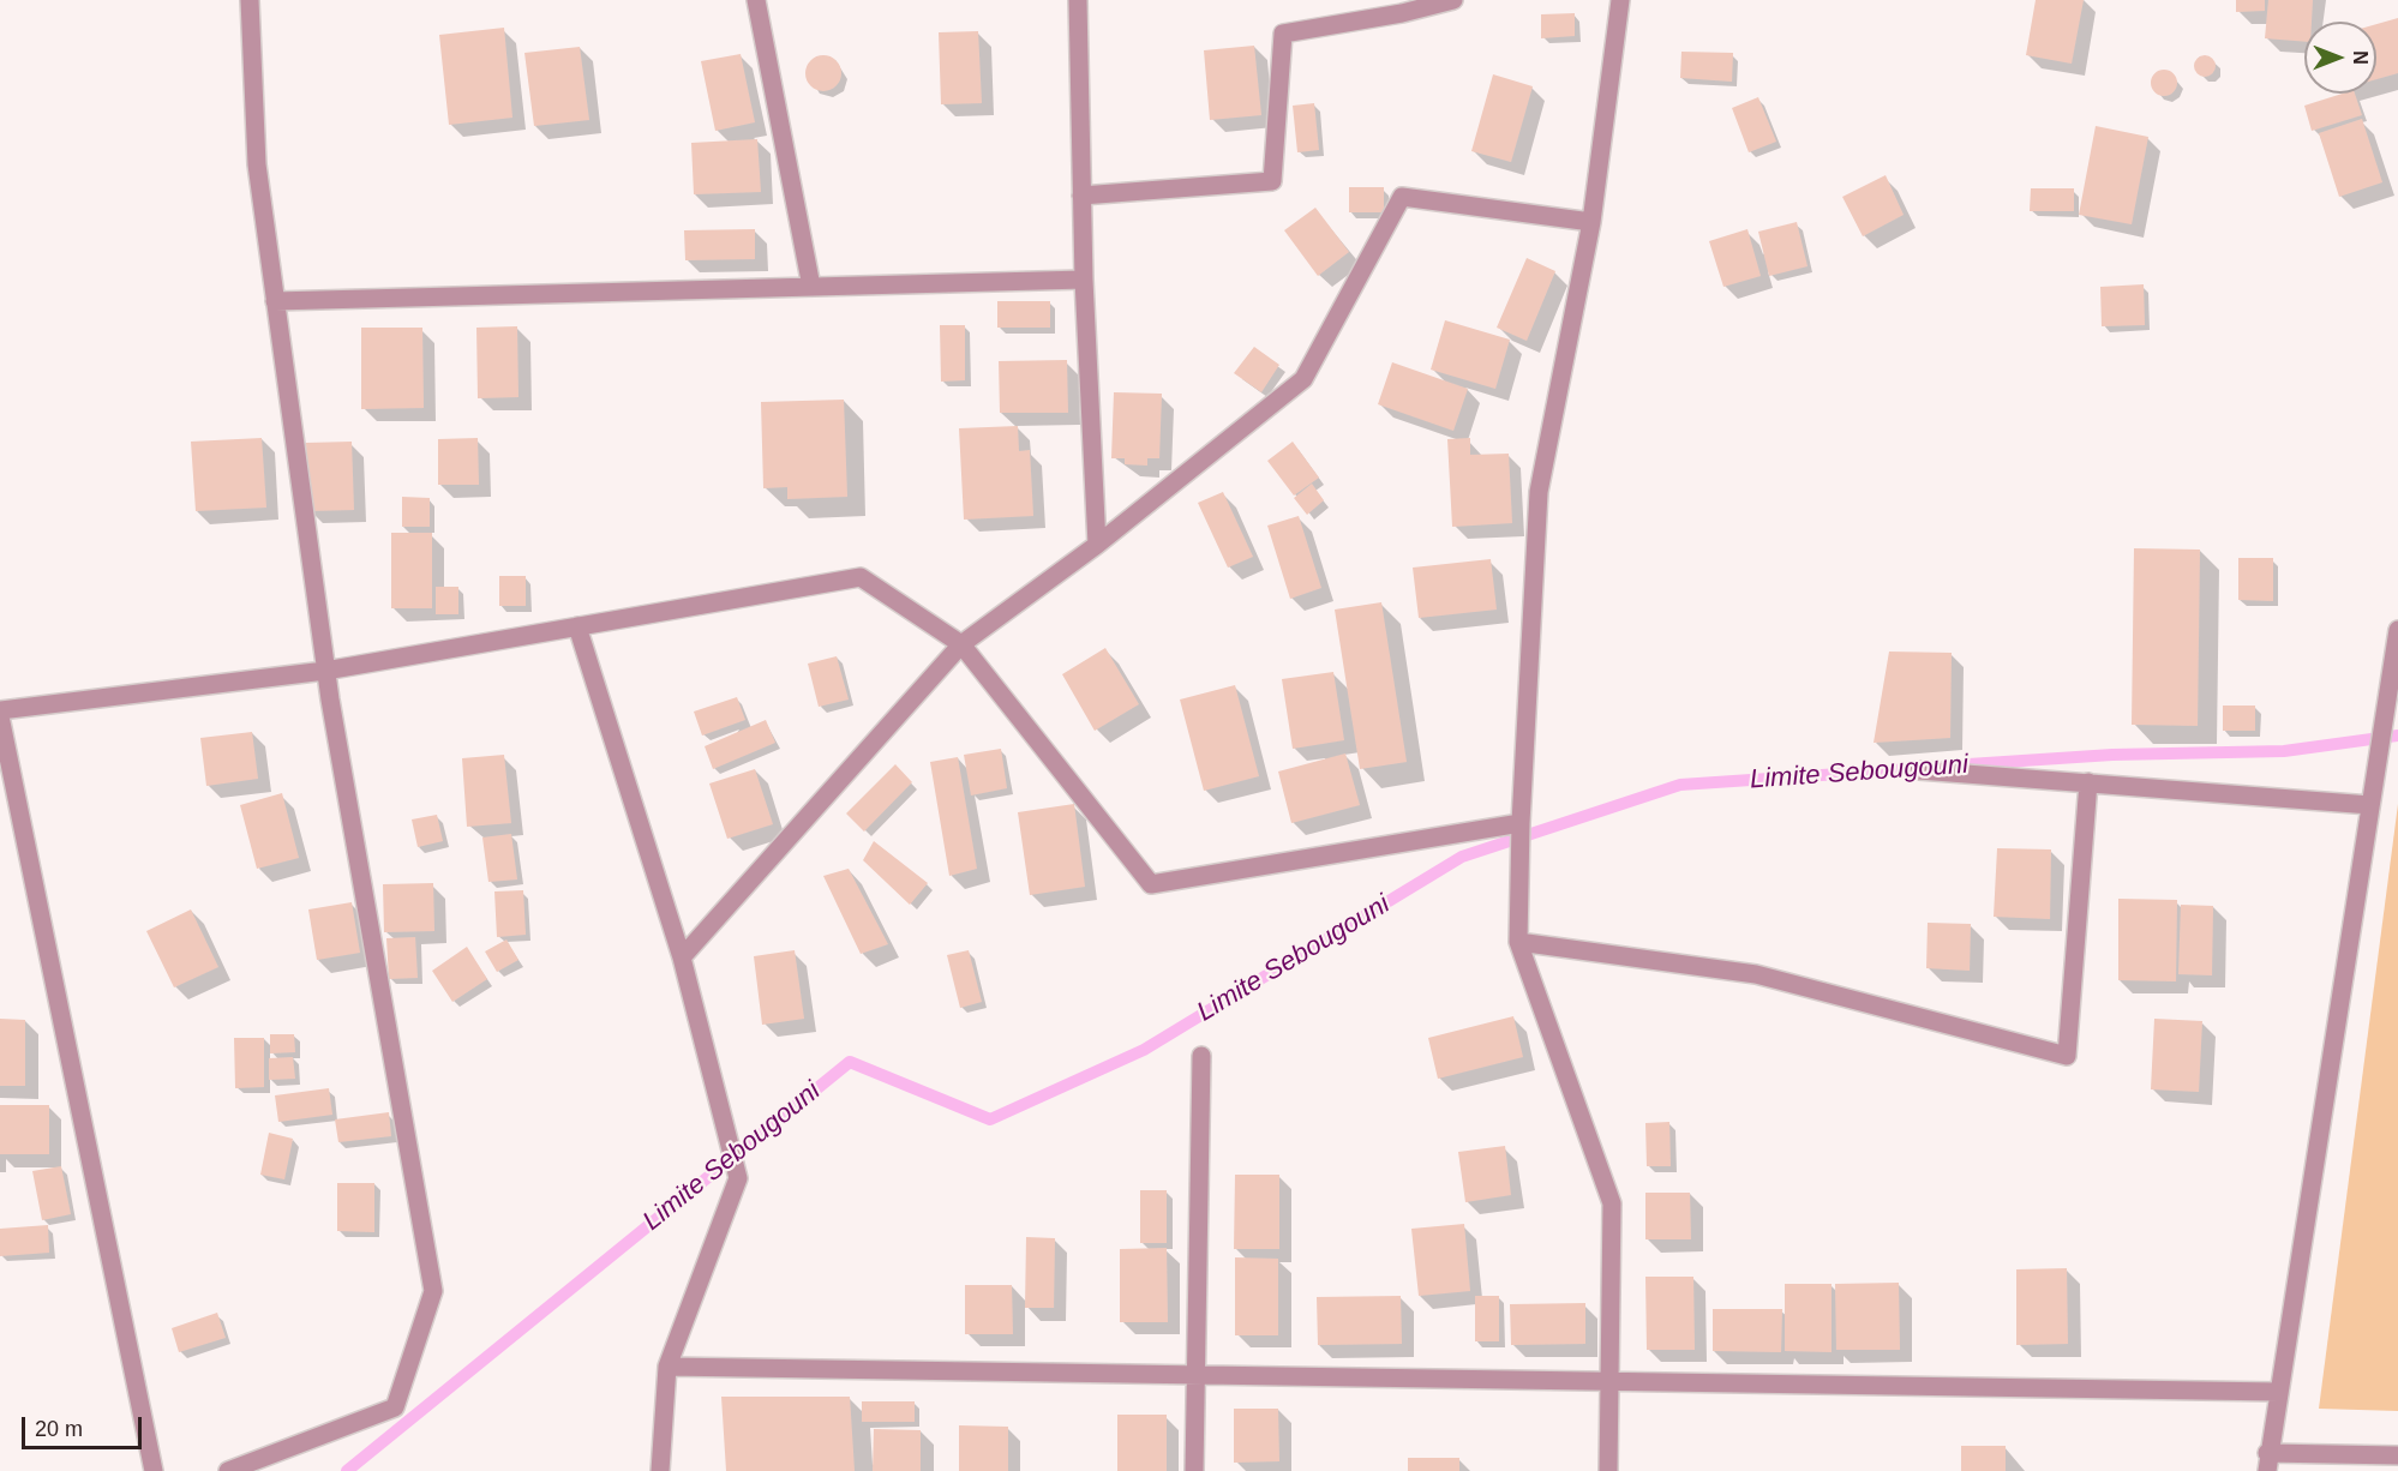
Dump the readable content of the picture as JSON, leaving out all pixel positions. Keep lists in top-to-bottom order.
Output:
{
  "water": ["Limite Sebougouni"],
  "scale_bar": "20 m",
  "north": "right"
}
